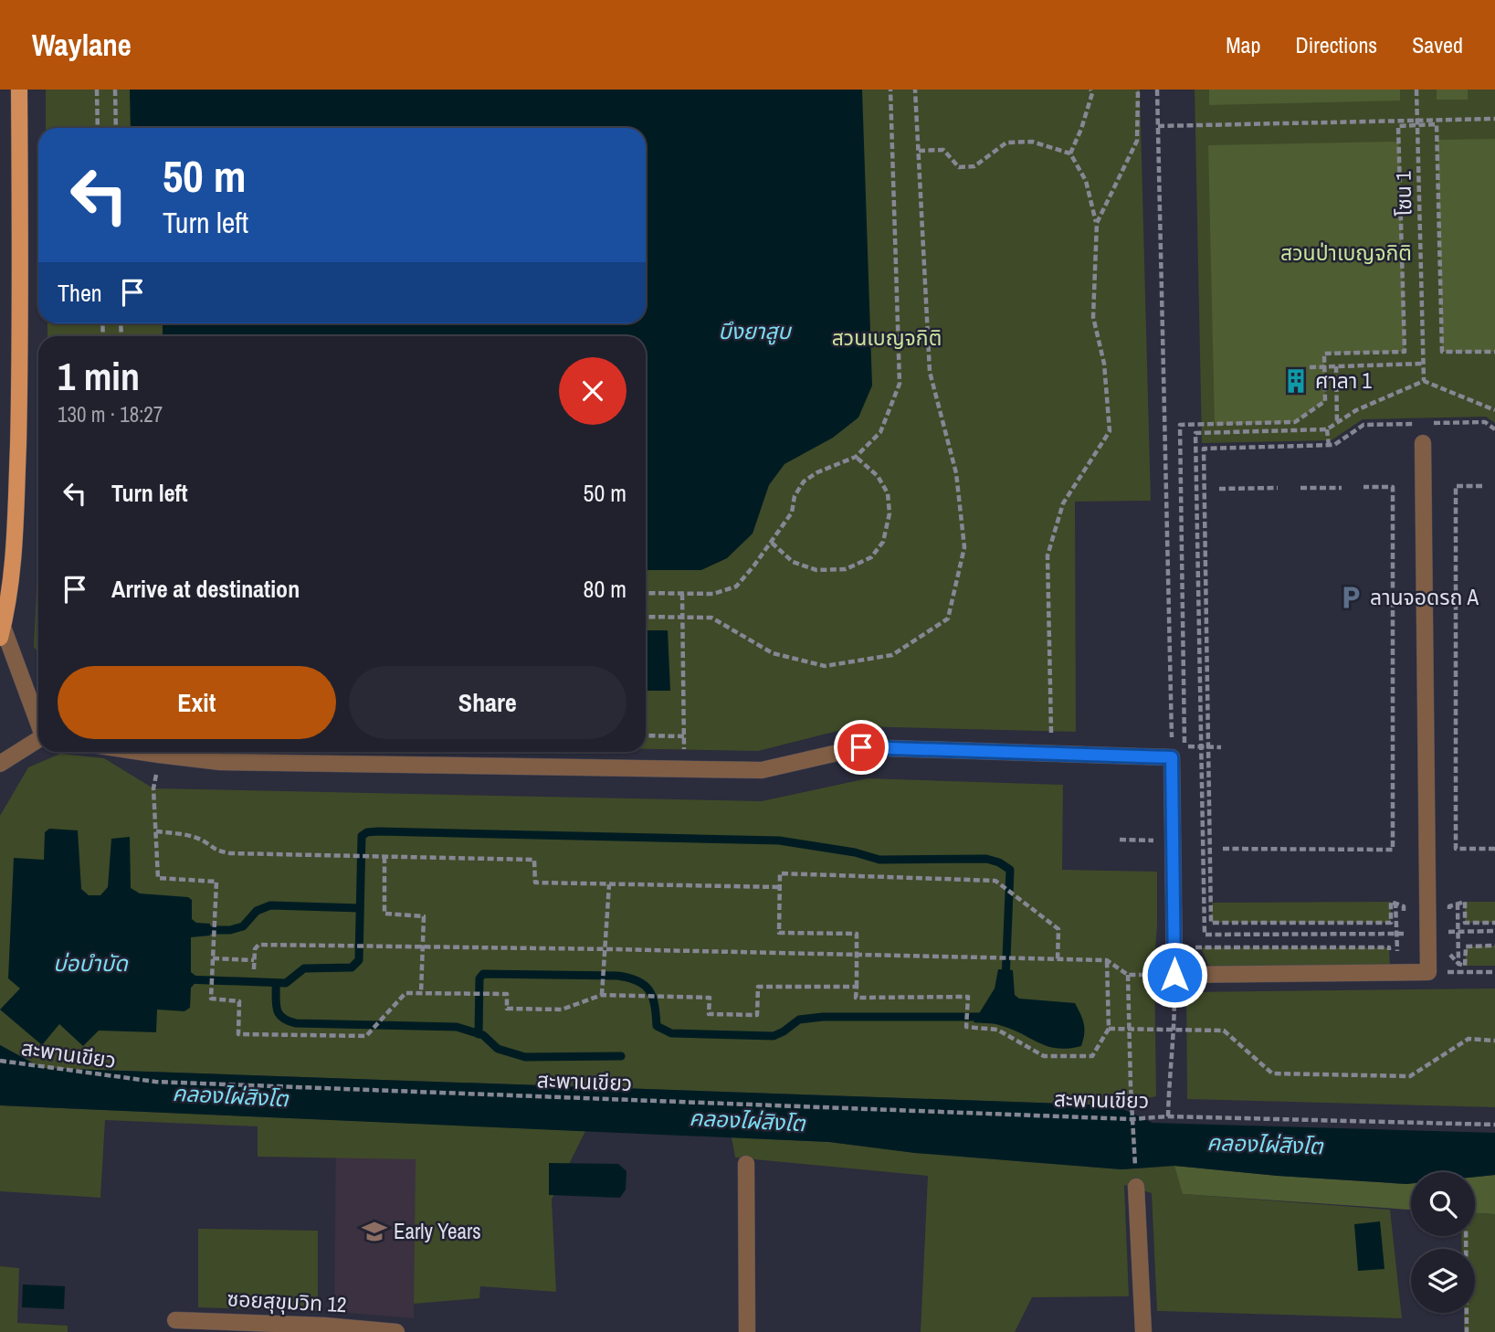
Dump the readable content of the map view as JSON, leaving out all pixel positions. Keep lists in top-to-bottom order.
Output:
{
  "streets": {
    "street": ["ซอยสุขุมวิท 12"],
    "path": ["โซน 1", "สะพานเขียว"]
  },
  "water": ["บึงยาสูบ", "บ่อบำบัด", "คลองไผ่สิงโต"],
  "parks": ["สวนป่าเบญจกิติ", "สวนเบญจกิติ"],
  "places": {
    "building": ["ศาลา 1"],
    "parking": ["ลานจอดรถ A"],
    "school or university": ["Early Years"]
  },
  "page": {
    "header": "Waylane",
    "nav": ["Map", "Directions", "Saved"],
    "turn": ["50 m", "Turn left"],
    "then": "Then",
    "heading": ["1 min", "130 m · 18:27"],
    "list": [
      {
        "name": "Turn left",
        "value": "50 m"
      },
      {
        "name": "Arrive at destination",
        "value": "80 m"
      }
    ],
    "buttons": ["Exit", "Share"]
  }
}
